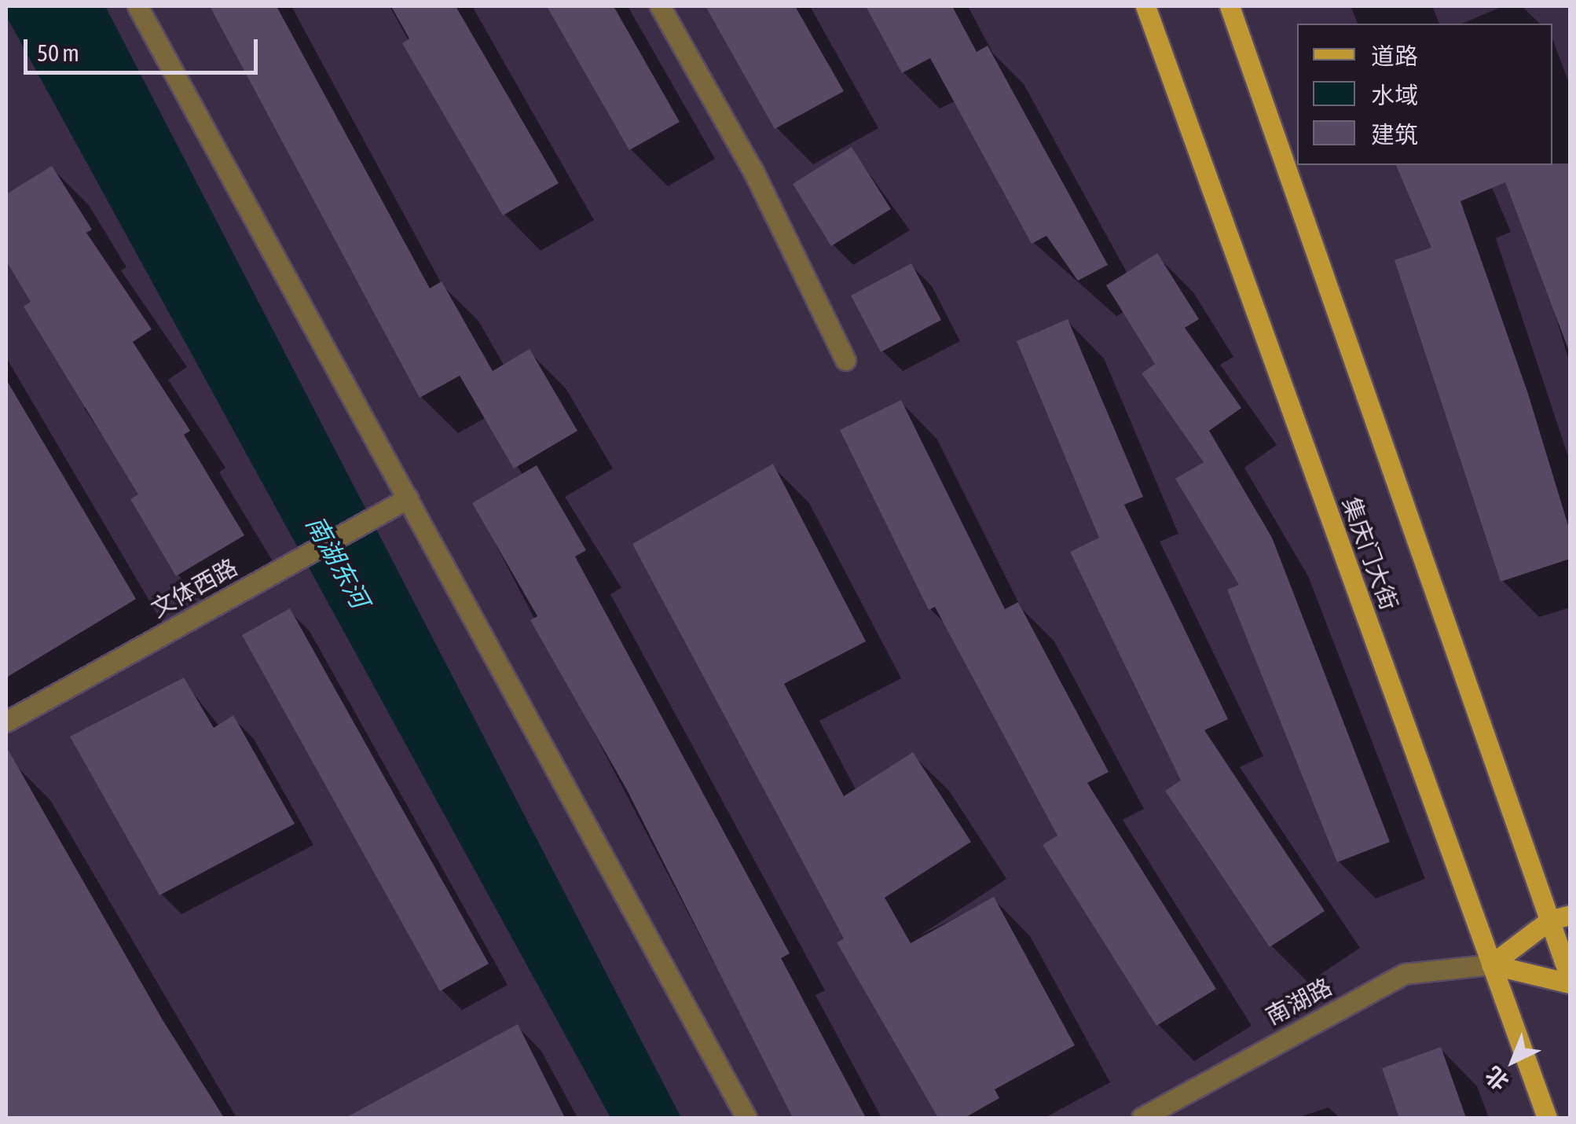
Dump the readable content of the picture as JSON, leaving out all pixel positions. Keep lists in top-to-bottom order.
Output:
{
  "streets": {
    "main road": ["集庆门大街"],
    "street": ["文体西路", "南湖路"]
  },
  "crossings": [
    ["集庆门大街", "南湖路"]
  ],
  "water": ["南湖东河"],
  "legend": ["道路", "水域", "建筑"],
  "scale_bar": "50 m",
  "north": "bottom left"
}
